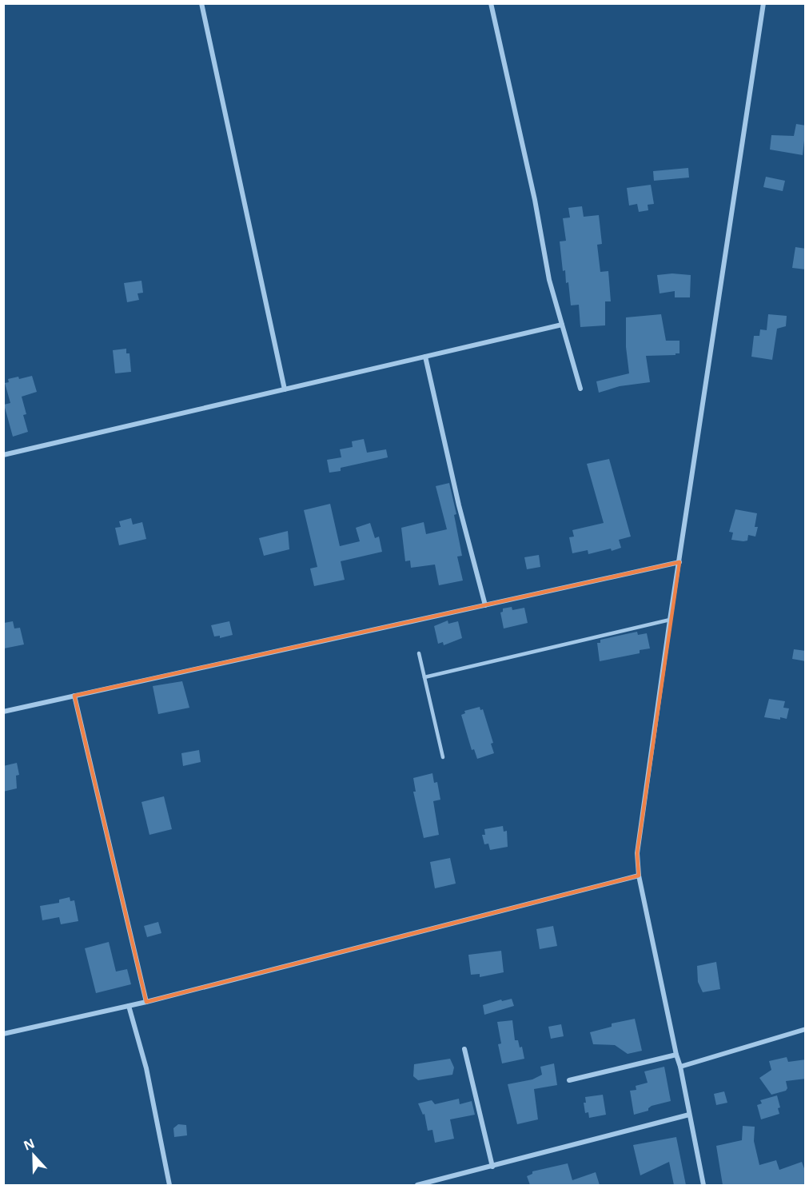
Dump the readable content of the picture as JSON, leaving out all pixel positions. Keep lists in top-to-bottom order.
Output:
{
  "north": "top"
}
